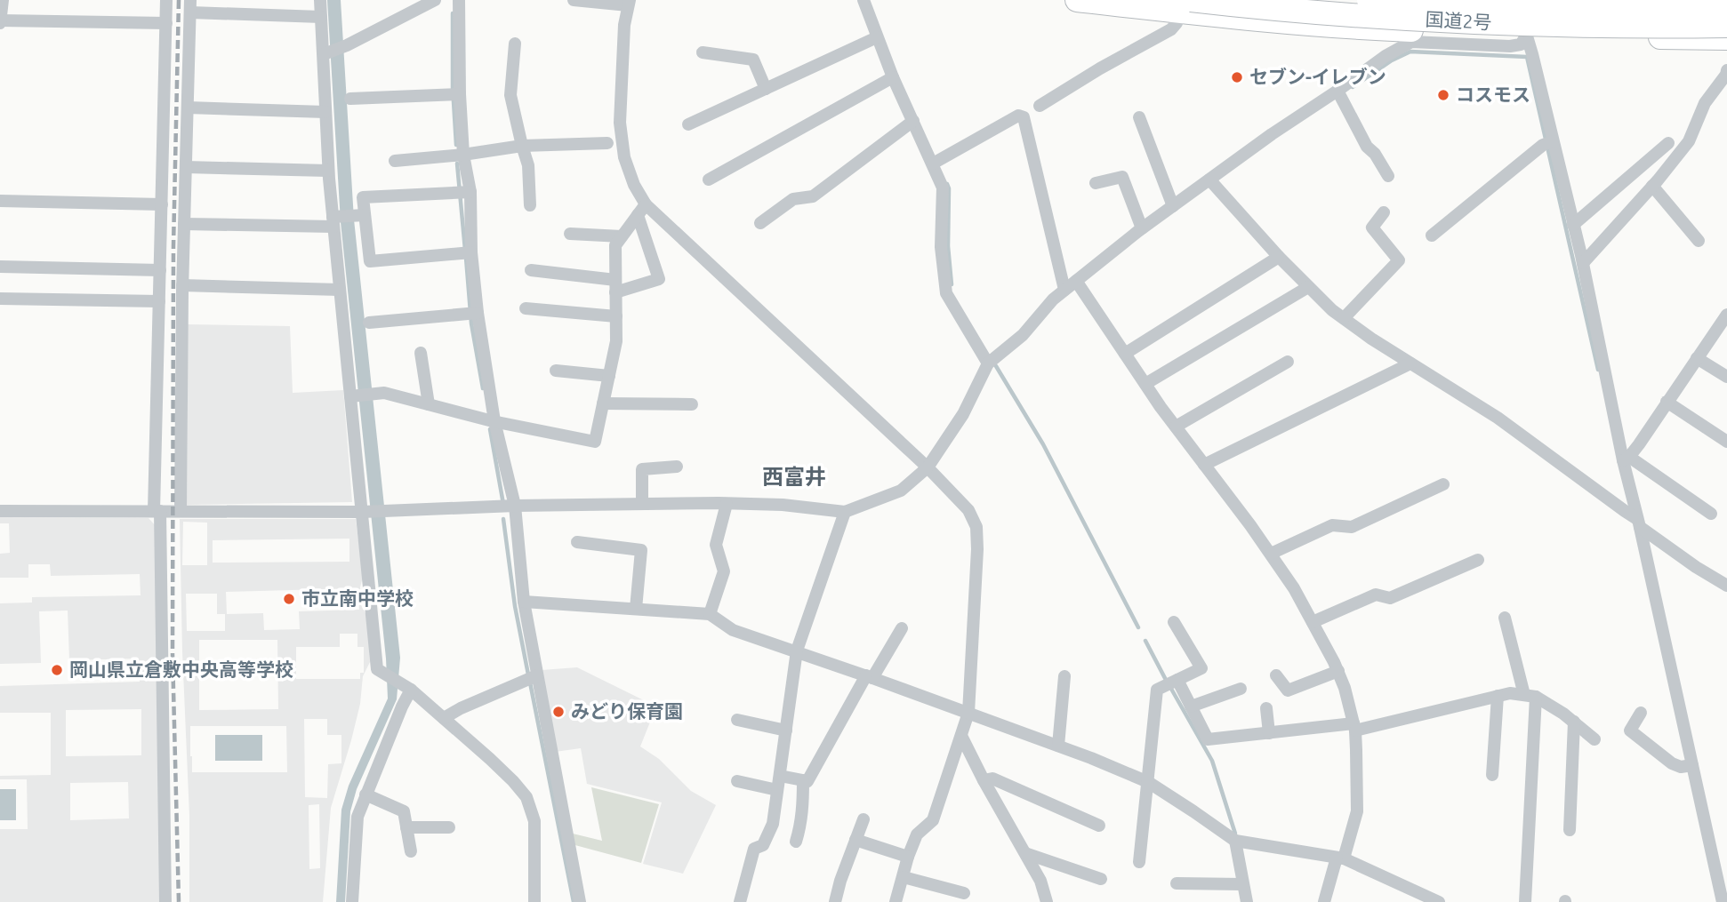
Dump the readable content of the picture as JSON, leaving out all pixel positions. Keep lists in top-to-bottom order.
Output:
{
  "streets": {
    "highway": ["国道2号"]
  },
  "districts": ["西富井"],
  "places": [
    "セブン-イレブン",
    "コスモス",
    "市立南中学校",
    "岡山県立倉敷中央高等学校",
    "みどり保育園"
  ]
}
